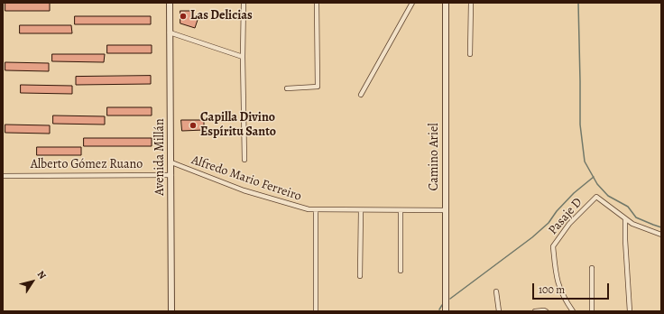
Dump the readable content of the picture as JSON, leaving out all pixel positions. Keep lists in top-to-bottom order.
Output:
{
  "streets": {
    "street": [
      "Avenida Millán",
      "Camino Ariel",
      "Alberto Gómez Ruano",
      "Alfredo Mario Ferreiro",
      "Pasaje D"
    ]
  },
  "crossings": [
    ["Avenida Millán", "Alberto Gómez Ruano"],
    ["Avenida Millán", "Alfredo Mario Ferreiro"]
  ],
  "places": ["Las Delicias", "Capilla Divino Espíritu Santo"],
  "scale_bar": "100 m",
  "north": "top right"
}
